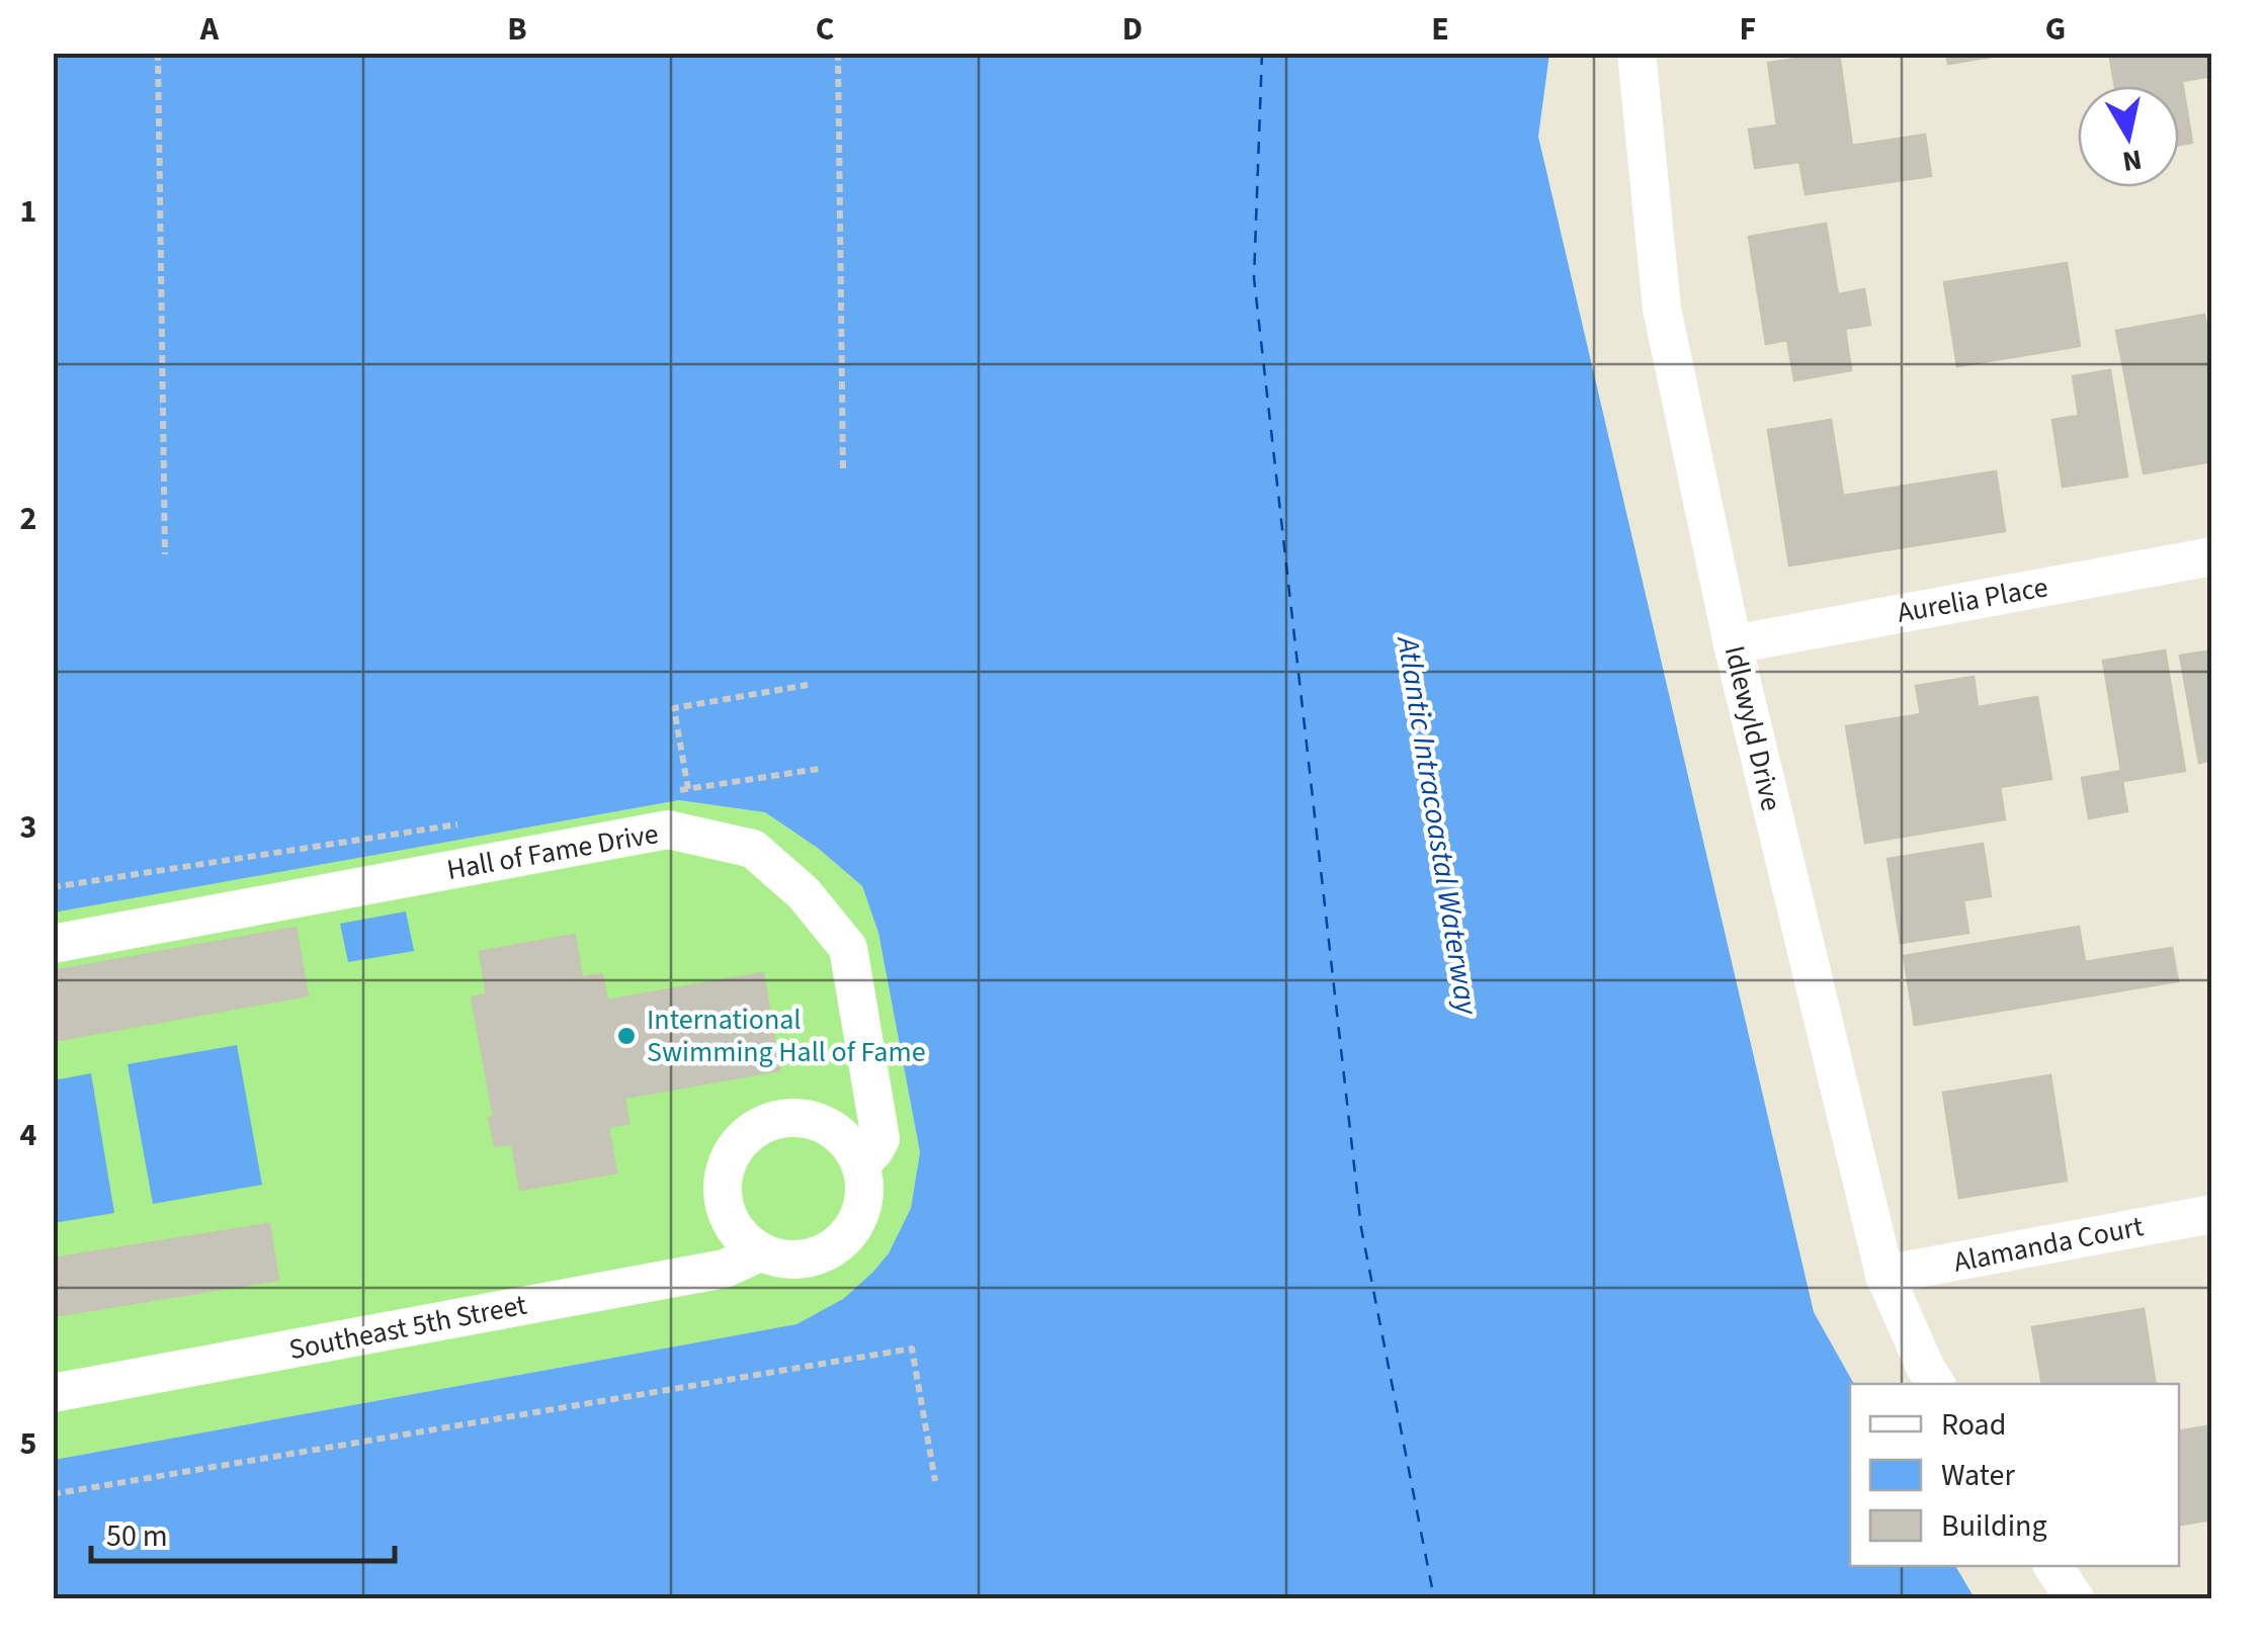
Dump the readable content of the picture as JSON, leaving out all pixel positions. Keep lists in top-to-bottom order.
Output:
{
  "streets": {
    "street": [
      "Aurelia Place",
      "Idlewyld Drive",
      "Hall of Fame Drive",
      "Alamanda Court",
      "Southeast 5th Street"
    ]
  },
  "crossings": [
    ["Aurelia Place", "Idlewyld Drive"],
    ["Idlewyld Drive", "Alamanda Court"],
    ["Hall of Fame Drive", "Southeast 5th Street"]
  ],
  "water": ["Atlantic Intracoastal Waterway"],
  "places": ["International Swimming Hall of Fame"],
  "legend": ["Road", "Water", "Building"],
  "scale_bar": "50 m",
  "north": "bottom",
  "grid": {
    "columns": [
      "A",
      "B",
      "C",
      "D",
      "E",
      "F",
      "G"
    ],
    "rows": [
      "1",
      "2",
      "3",
      "4",
      "5"
    ]
  }
}
